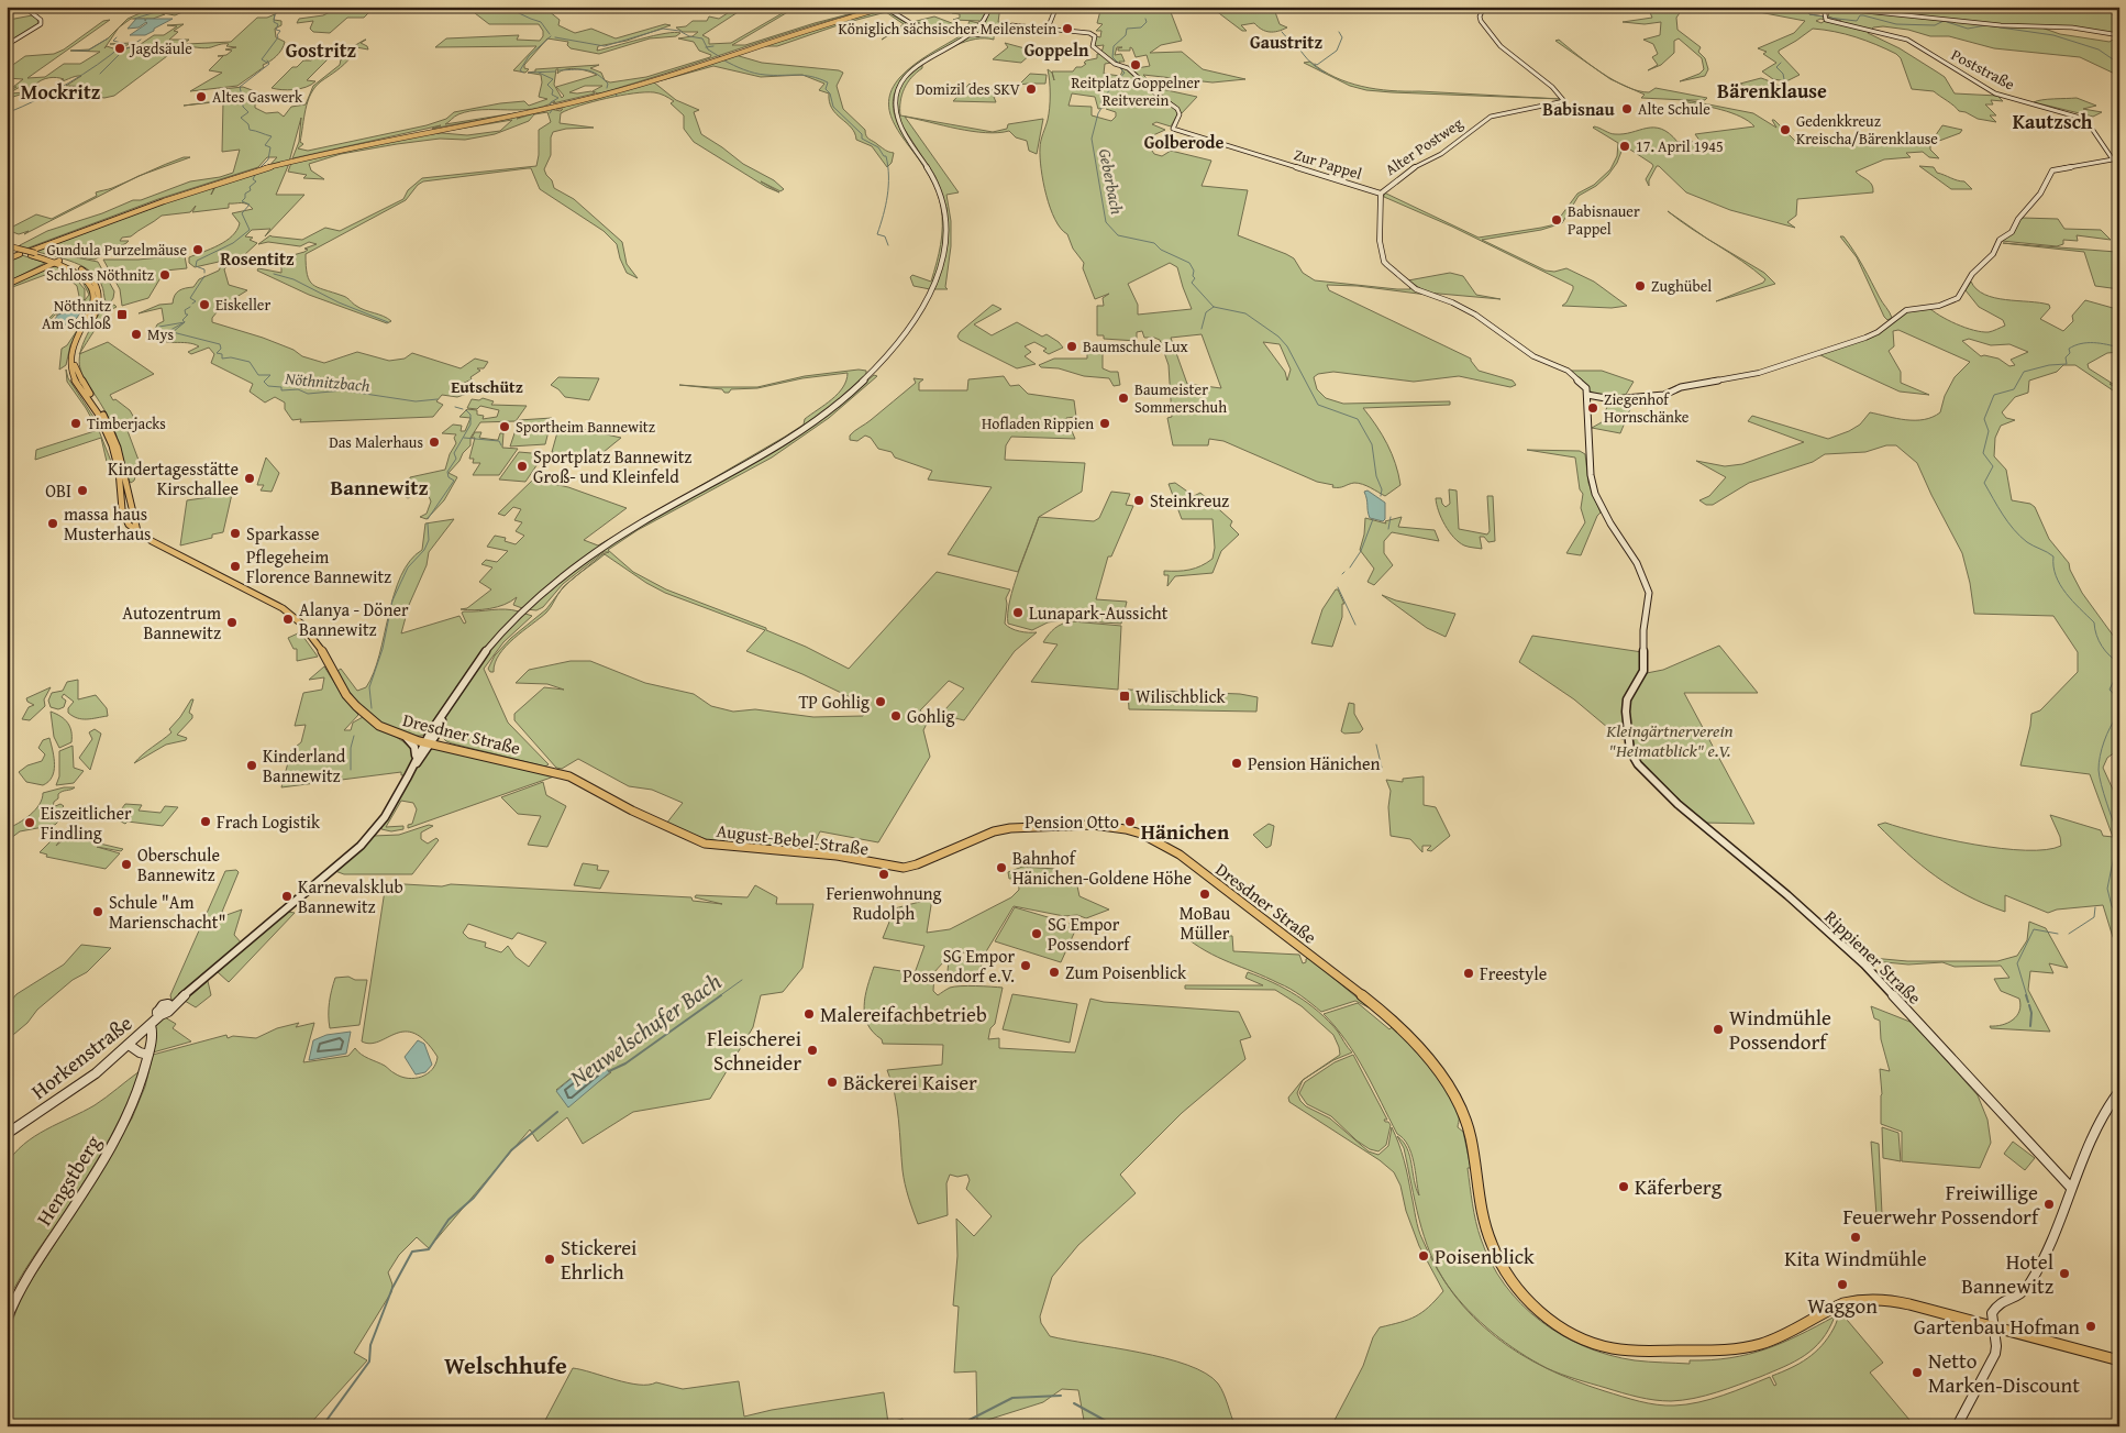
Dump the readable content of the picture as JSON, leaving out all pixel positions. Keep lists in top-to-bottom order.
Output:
{
  "streets": {
    "main road": ["Dresdner Straße", "August-Bebel-Straße"],
    "street": [
      "Poststraße",
      "Alter Postweg",
      "Zur Pappel",
      "Rippiener Straße",
      "Horkenstraße",
      "Hengstberg"
    ]
  },
  "crossings": [
    ["Poststraße", "Alter Postweg"],
    ["Poststraße", "Rippiener Straße"],
    ["Alter Postweg", "Zur Pappel"],
    ["Alter Postweg", "Rippiener Straße"],
    ["Dresdner Straße", "August-Bebel-Straße"],
    ["Horkenstraße", "Hengstberg"]
  ],
  "districts": [
    "Gaustritz",
    "Gostritz",
    "Goppeln",
    "Bärenklause",
    "Mockritz",
    "Babisnau",
    "Kautzsch",
    "Golberode",
    "Rosentitz",
    "Eutschütz",
    "Bannewitz",
    "Hänichen",
    "Welschhufe"
  ],
  "water": ["Geberbach", "Nöthnitzbach", "Neuwelschufer Bach"],
  "parks": ["Kleingärtnerverein \"Heimatblick\" e.V."],
  "places": {
    "other": [
      "Königlich sächsischer Meilenstein",
      "Jagdsäule",
      "Reitplatz Goppelner Reitverein",
      "Domizil des SKV",
      "Altes Gaswerk",
      "Alte Schule",
      "Gedenkkreuz Kreischa/Bärenklause",
      "17. April 1945",
      "Babisnauer Pappel",
      "Gundula Purzelmäuse",
      "Schloss Nöthnitz",
      "Zughübel",
      "Eiskeller",
      "Mys",
      "Baumschule Lux",
      "Baumeister Sommerschuh",
      "Ziegenhof Hornschänke",
      "Timberjacks",
      "Hofladen Rippien",
      "Sportheim Bannewitz",
      "Das Malerhaus",
      "Sportplatz Bannewitz Groß- und Kleinfeld",
      "Kindertagesstätte Kirschallee",
      "OBI",
      "Steinkreuz",
      "massa haus Musterhaus",
      "Sparkasse",
      "Pflegeheim Florence Bannewitz",
      "Lunapark-Aussicht",
      "Alanya - Döner Bannewitz",
      "Autozentrum Bannewitz",
      "TP Gohlig",
      "Gohlig",
      "Pension Hänichen",
      "Kinderland Bannewitz",
      "Frach Logistik",
      "Pension Otto",
      "Eiszeitlicher Findling",
      "Oberschule Bannewitz",
      "Bahnhof Hänichen-Goldene Höhe",
      "Ferienwohnung Rudolph",
      "MoBau Müller",
      "Karnevalsklub Bannewitz",
      "Schule \"Am Marienschacht\"",
      "SG Empor Possendorf",
      "SG Empor Possendorf e.V.",
      "Zum Poisenblick",
      "Freestyle",
      "Malereifachbetrieb",
      "Windmühle Possendorf",
      "Fleischerei Schneider",
      "Bäckerei Kaiser",
      "Käferberg",
      "Freiwillige Feuerwehr Possendorf",
      "Kita Windmühle",
      "Poisenblick",
      "Stickerei Ehrlich",
      "Hotel Bannewitz",
      "Waggon",
      "Gartenbau Hofman",
      "Netto Marken-Discount"
    ],
    "transit": ["Nöthnitz Am Schloß", "Wilischblick"]
  }
}
